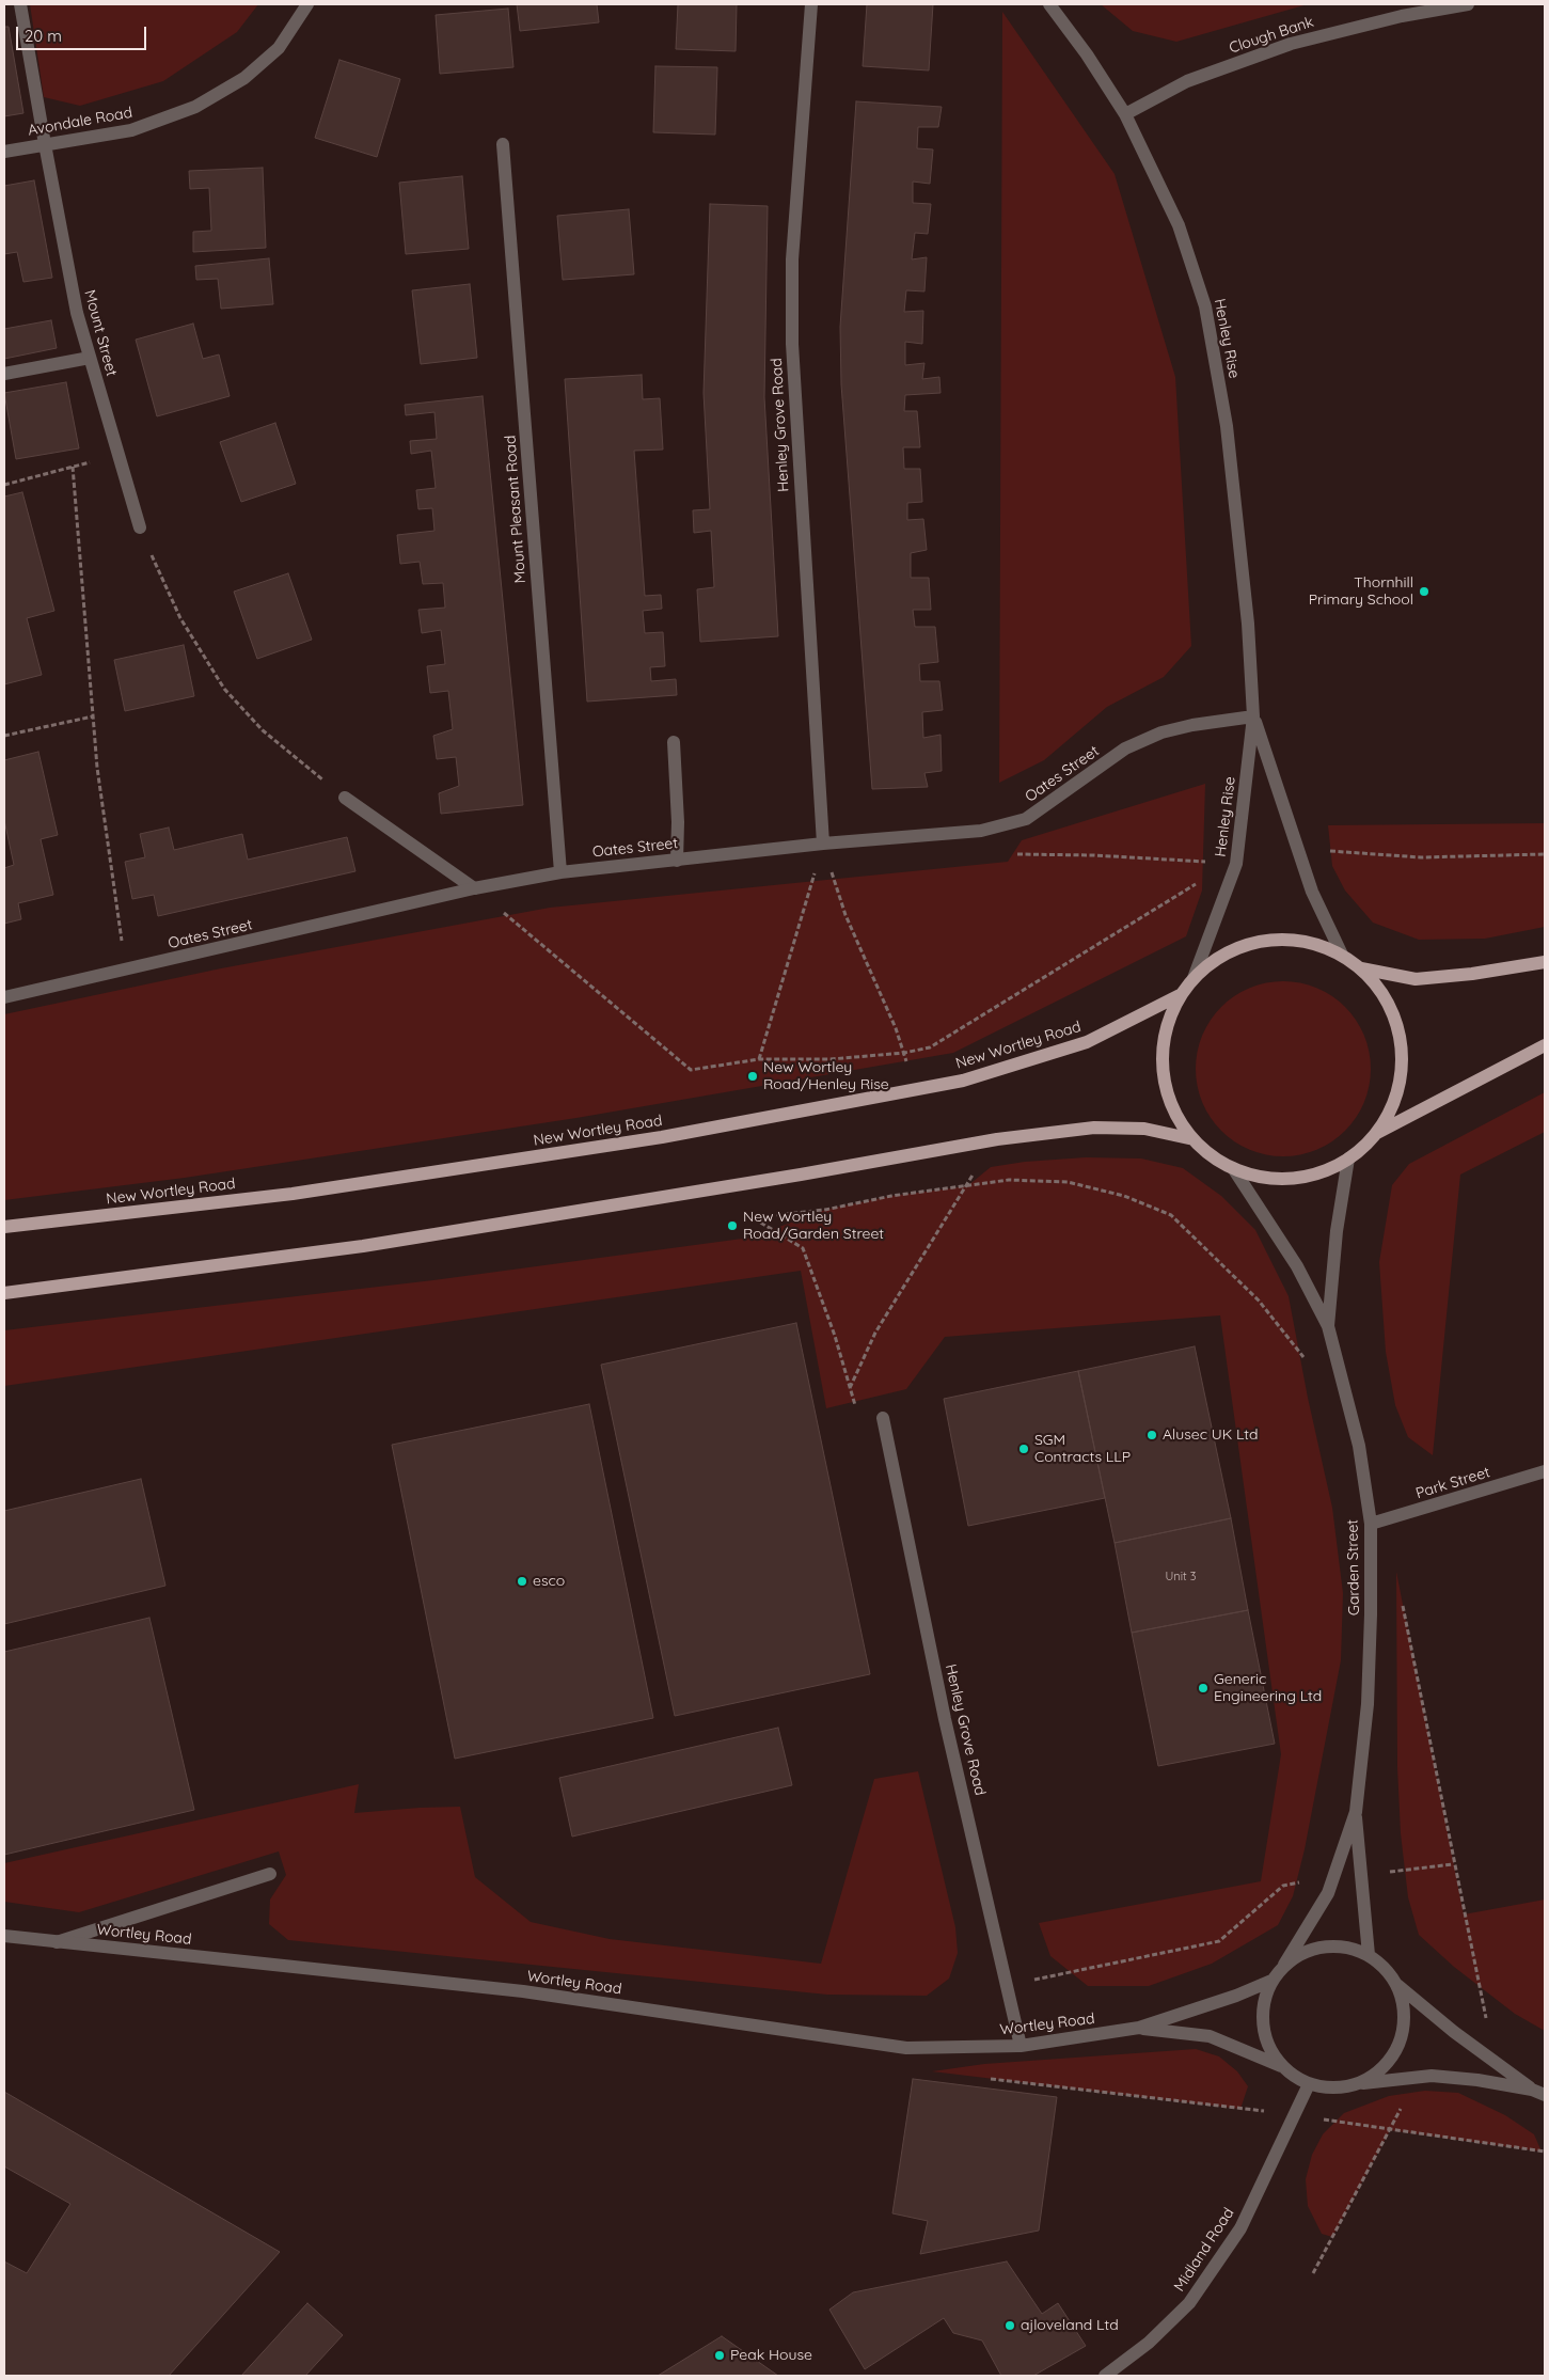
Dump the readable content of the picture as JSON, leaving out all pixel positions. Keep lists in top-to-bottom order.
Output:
{
  "streets": {
    "main road": ["New Wortley Road"],
    "street": [
      "Clough Bank",
      "Avondale Road",
      "Mount Street",
      "Henley Rise",
      "Henley Grove Road",
      "Mount Pleasant Road",
      "Oates Street",
      "Park Street",
      "Garden Street",
      "Wortley Road",
      "Midland Road"
    ]
  },
  "crossings": [
    ["Clough Bank", "Henley Rise"],
    ["Avondale Road", "Mount Street"],
    ["Henley Rise", "Oates Street"],
    ["Henley Grove Road", "Oates Street"],
    ["Henley Grove Road", "Wortley Road"],
    ["Mount Pleasant Road", "Oates Street"],
    ["Park Street", "Garden Street"],
    ["Garden Street", "Wortley Road"],
    ["Garden Street", "Midland Road"],
    ["Wortley Road", "Midland Road"]
  ],
  "places": [
    "Thornhill Primary School",
    "New Wortley Road/Henley Rise",
    "New Wortley Road/Garden Street",
    "Alusec UK Ltd",
    "SGM Contracts LLP",
    "esco",
    "Generic Engineering Ltd",
    "ajloveland Ltd",
    "Peak House"
  ],
  "house_numbers": ["Unit 3"],
  "scale_bar": "20 m"
}
